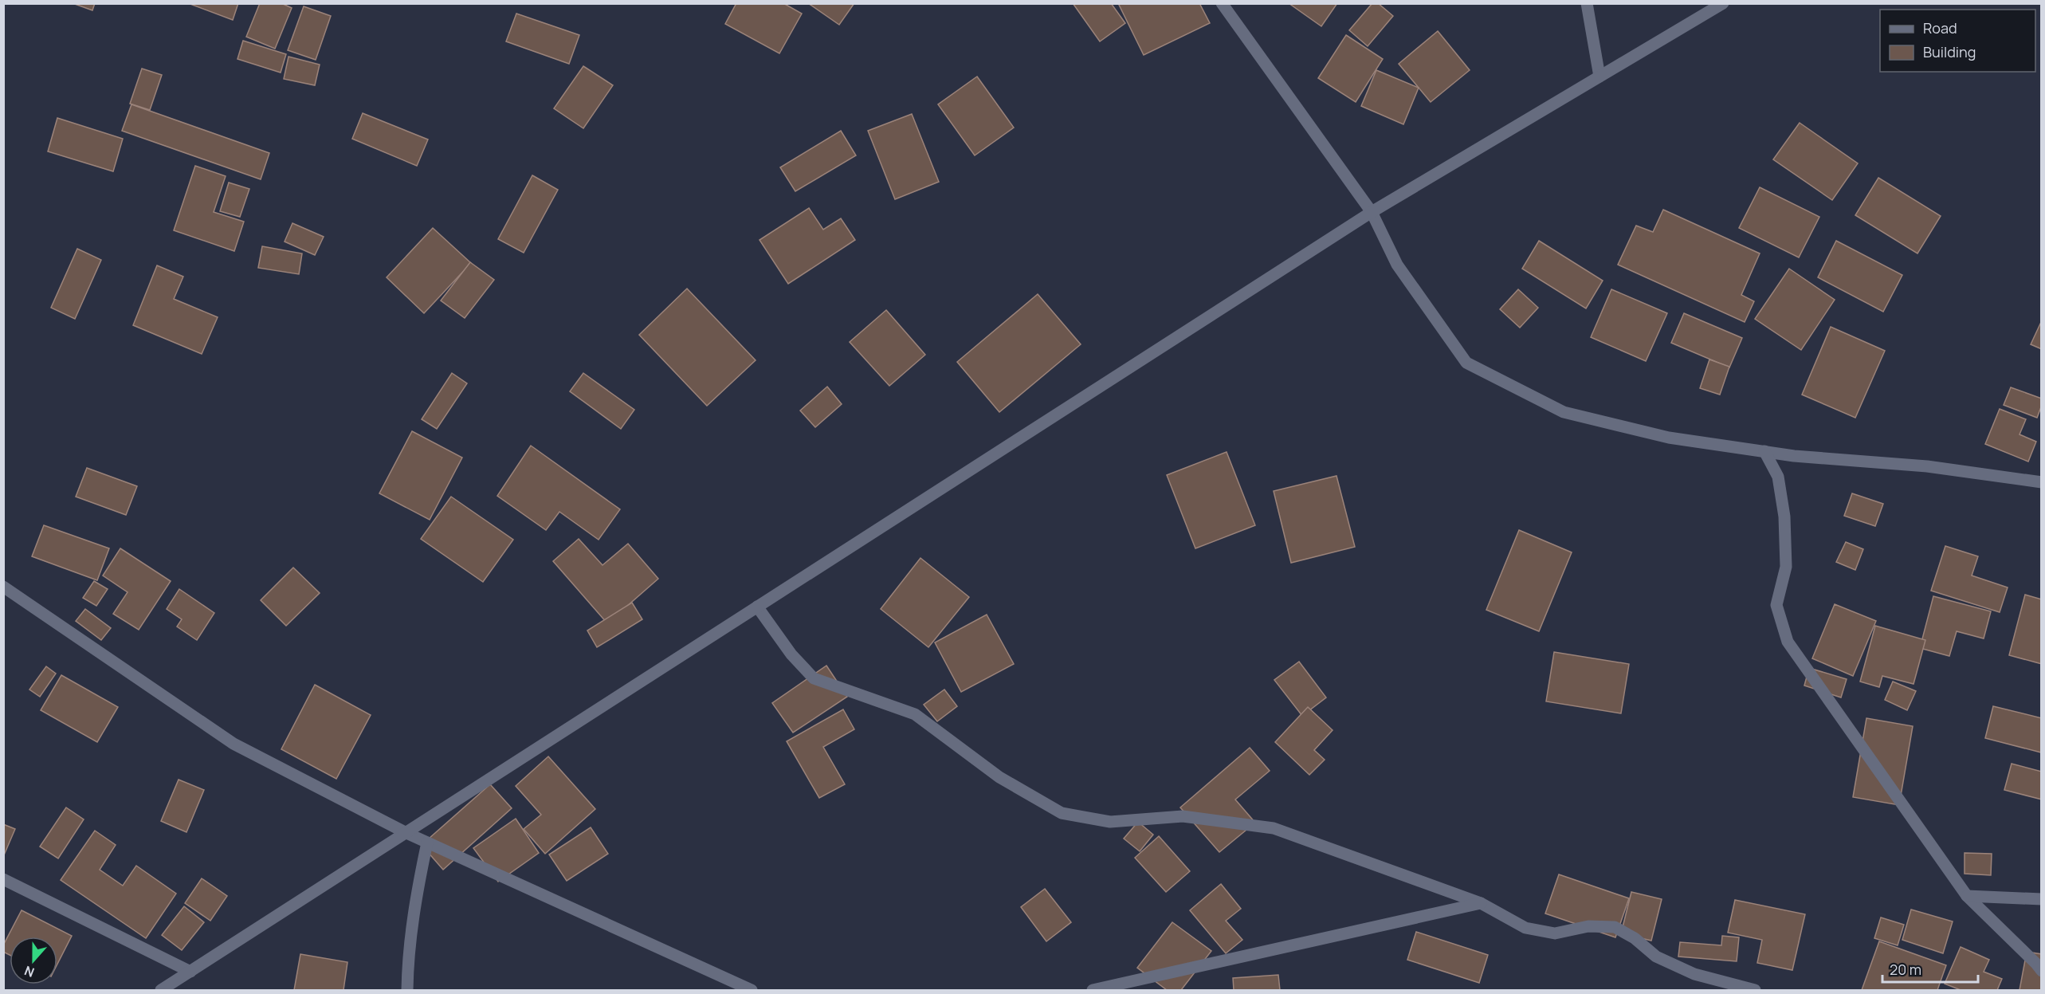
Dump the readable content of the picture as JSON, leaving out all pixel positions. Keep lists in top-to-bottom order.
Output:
{
  "legend": ["Road", "Building"],
  "scale_bar": "20 m",
  "north": "bottom"
}
